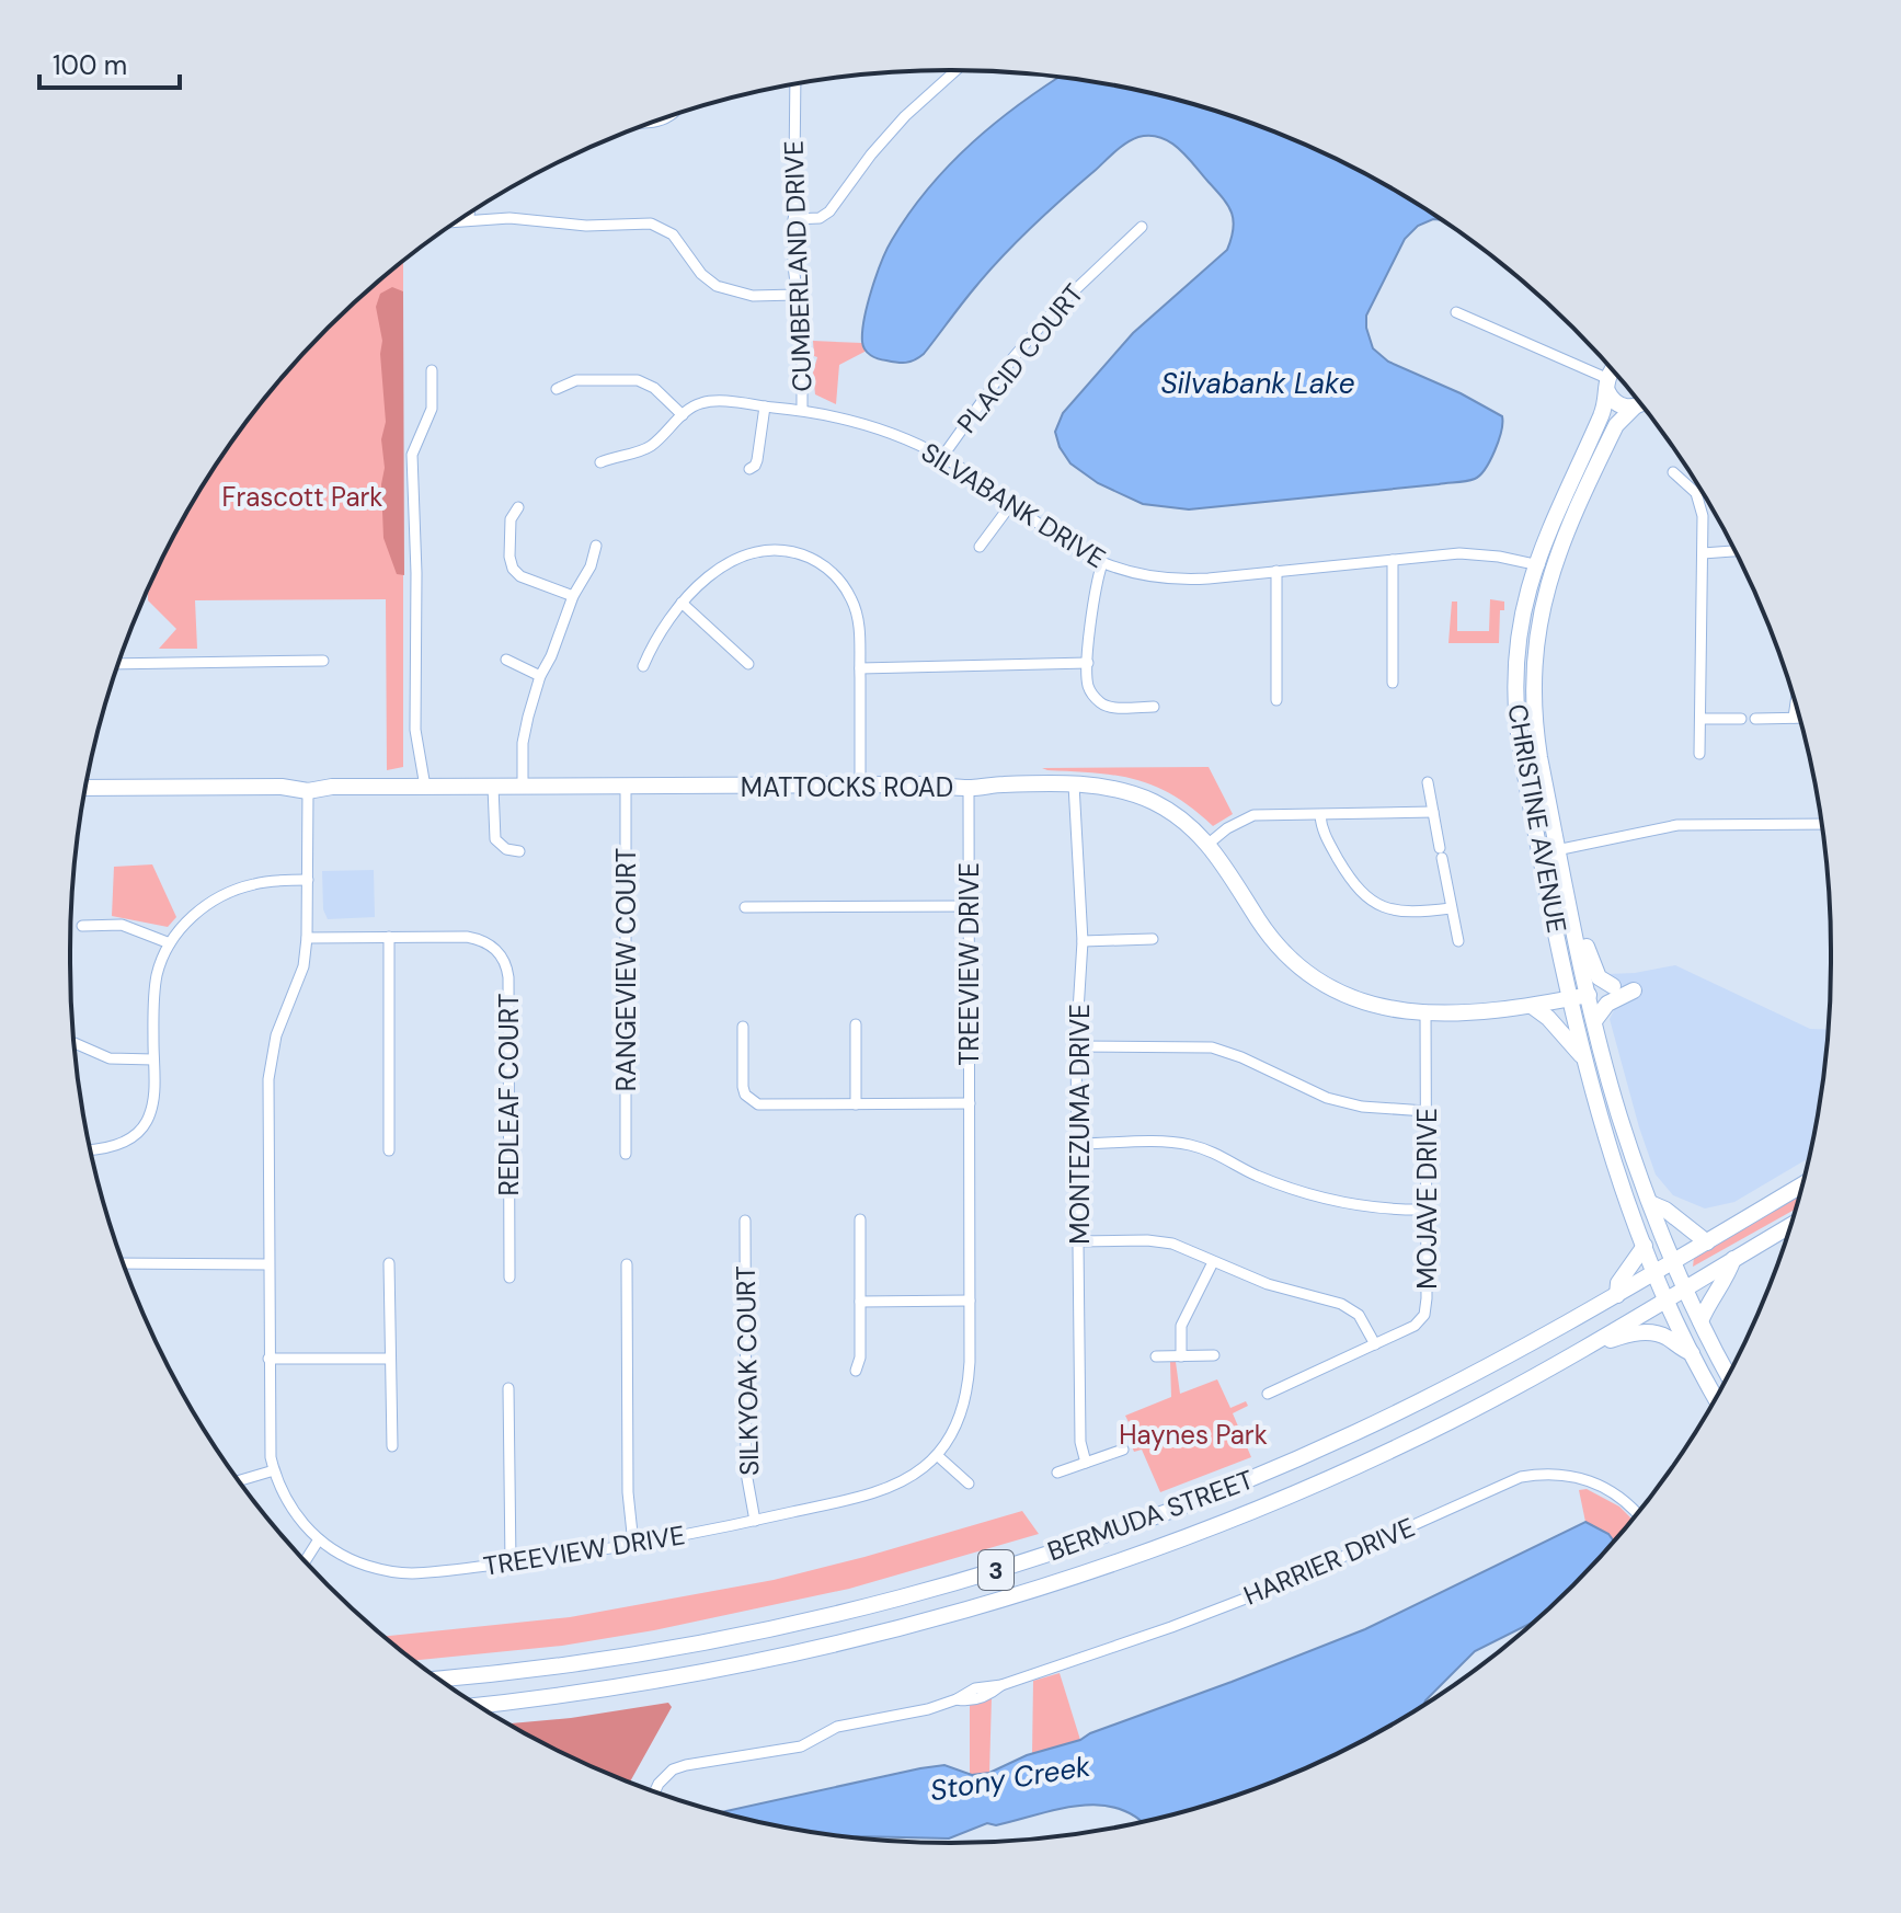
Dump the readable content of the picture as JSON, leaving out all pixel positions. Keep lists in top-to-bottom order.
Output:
{
  "streets": {
    "main road": [
      "MATTOCKS ROAD",
      "CHRISTINE AVENUE",
      "BERMUDA STREET",
      "3"
    ],
    "street": [
      "CUMBERLAND DRIVE",
      "PLACID COURT",
      "SILVABANK DRIVE",
      "TREEVIEW DRIVE",
      "RANGEVIEW COURT",
      "REDLEAF COURT",
      "MONTEZUMA DRIVE",
      "MOJAVE DRIVE",
      "SILKYOAK COURT",
      "HARRIER DRIVE"
    ]
  },
  "crossings": [
    ["CUMBERLAND DRIVE", "SILVABANK DRIVE"],
    ["PLACID COURT", "SILVABANK DRIVE"],
    ["SILVABANK DRIVE", "CHRISTINE AVENUE"],
    ["MATTOCKS ROAD", "TREEVIEW DRIVE"],
    ["MATTOCKS ROAD", "RANGEVIEW COURT"],
    ["MATTOCKS ROAD", "MONTEZUMA DRIVE"],
    ["MATTOCKS ROAD", "MOJAVE DRIVE"],
    ["CHRISTINE AVENUE", "BERMUDA STREET"],
    ["TREEVIEW DRIVE", "REDLEAF COURT"],
    ["TREEVIEW DRIVE", "SILKYOAK COURT"]
  ],
  "water": ["Silvabank Lake", "Stony Creek"],
  "parks": ["Frascott Park", "Haynes Park"],
  "scale_bar": "100 m"
}
